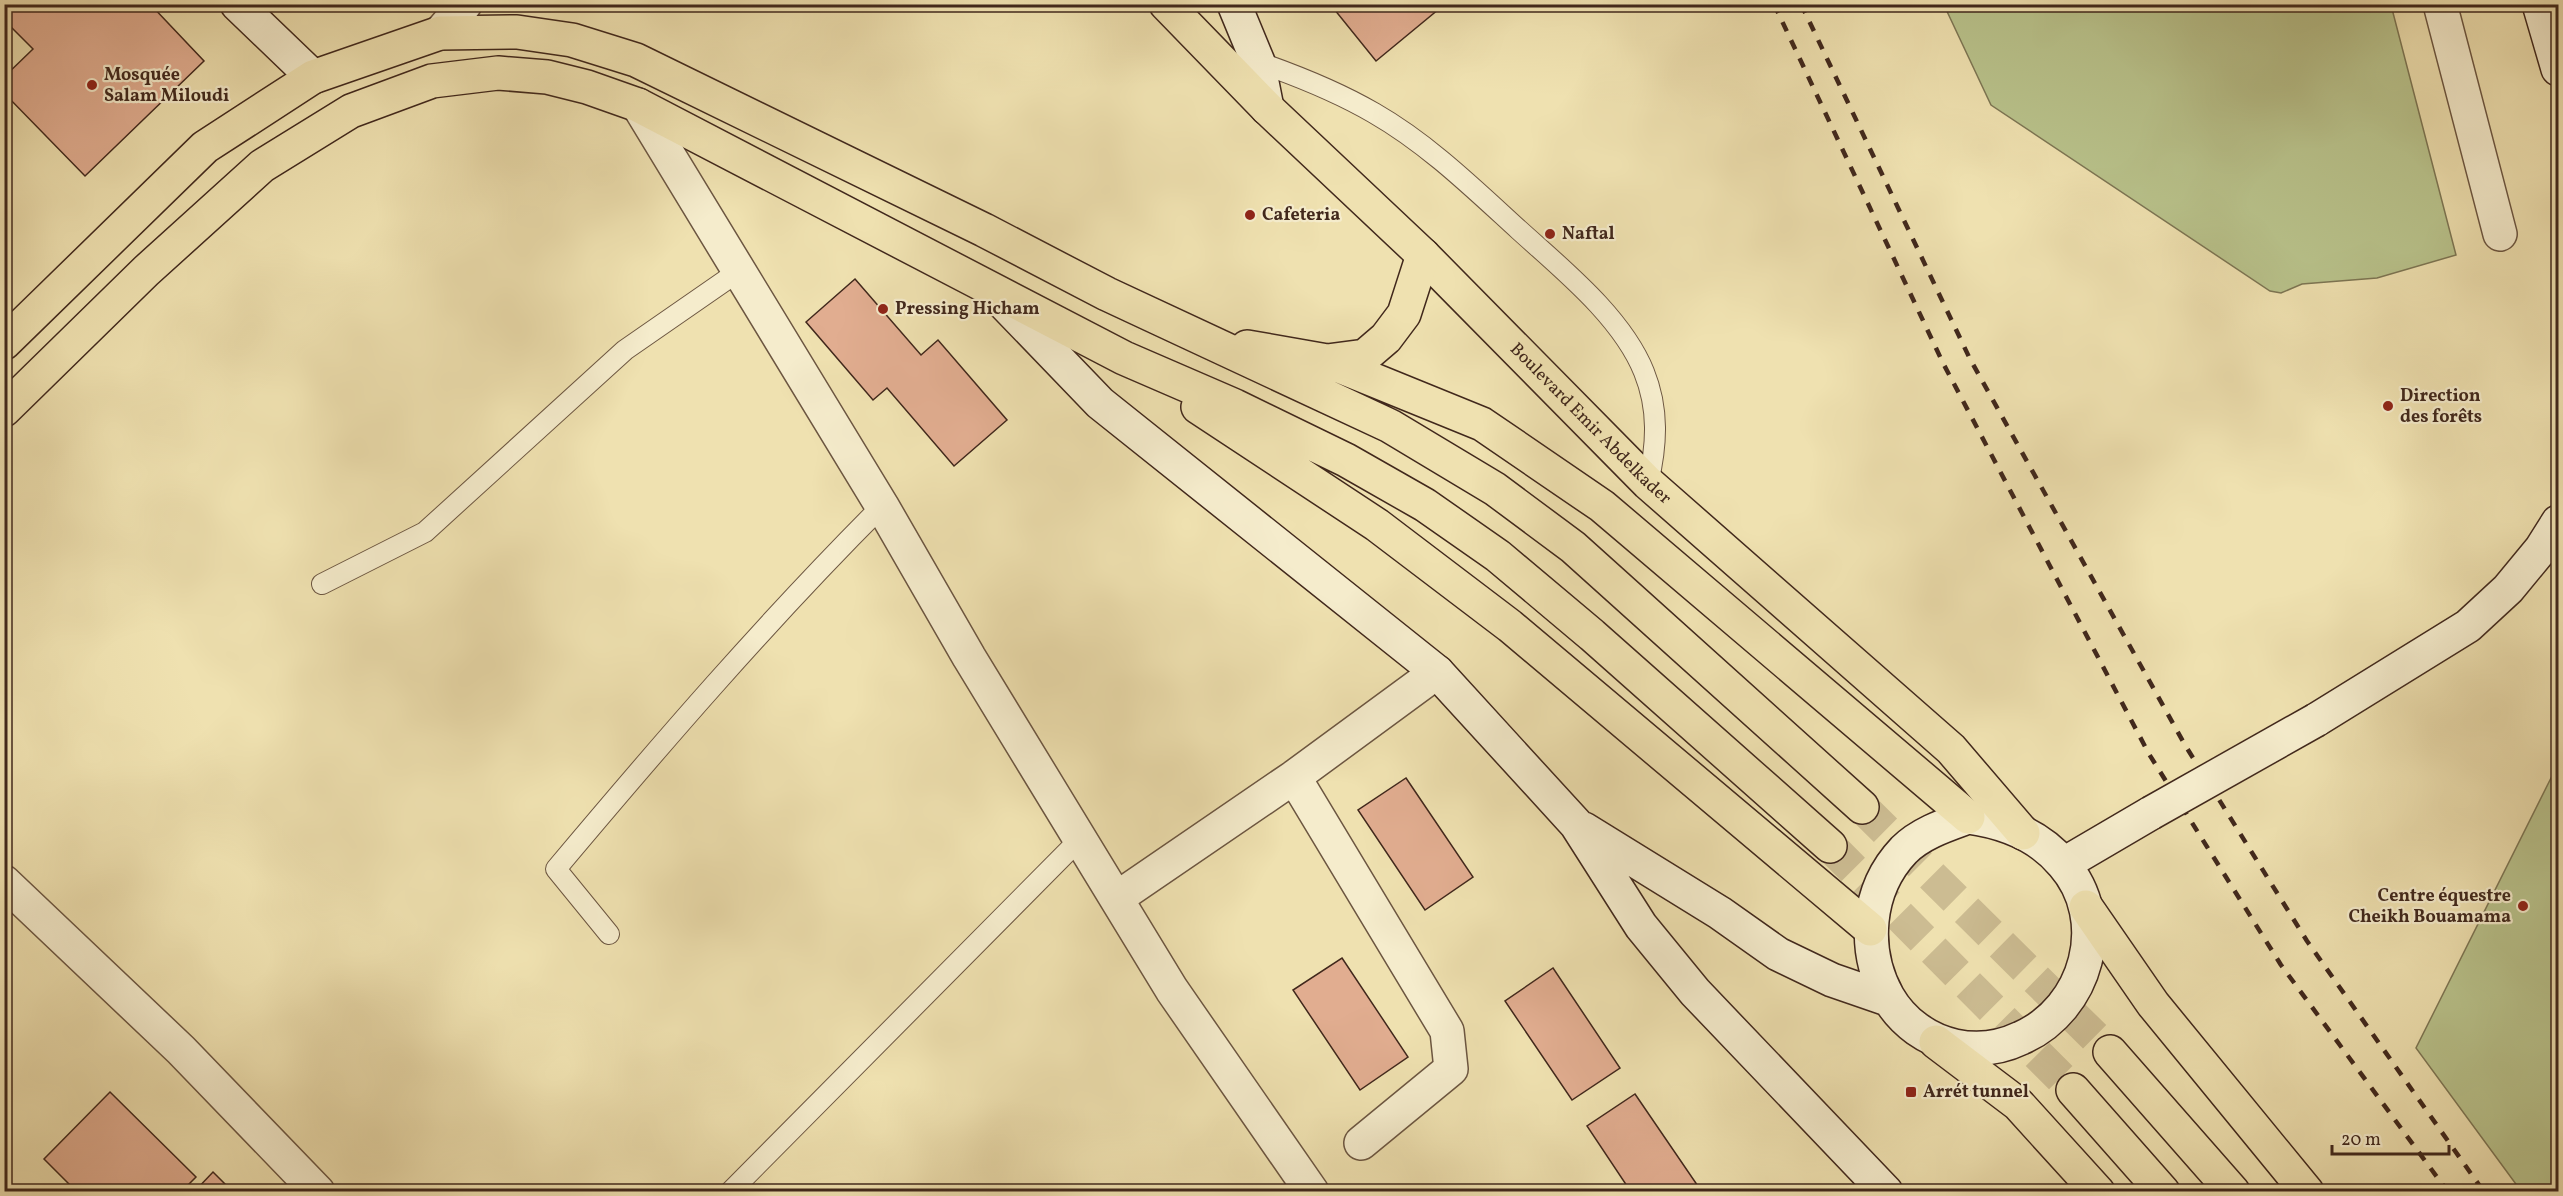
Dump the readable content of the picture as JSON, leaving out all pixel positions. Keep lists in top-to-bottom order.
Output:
{
  "streets": {
    "main road": ["Boulevard Emir Abdelkader"]
  },
  "places": {
    "other": [
      "Mosquée Salam Miloudi",
      "Cafeteria",
      "Naftal",
      "Pressing Hicham",
      "Direction des forêts",
      "Centre équestre Cheikh Bouamama"
    ],
    "transit": ["Arrét tunnel"]
  },
  "scale_bar": "20 m"
}
